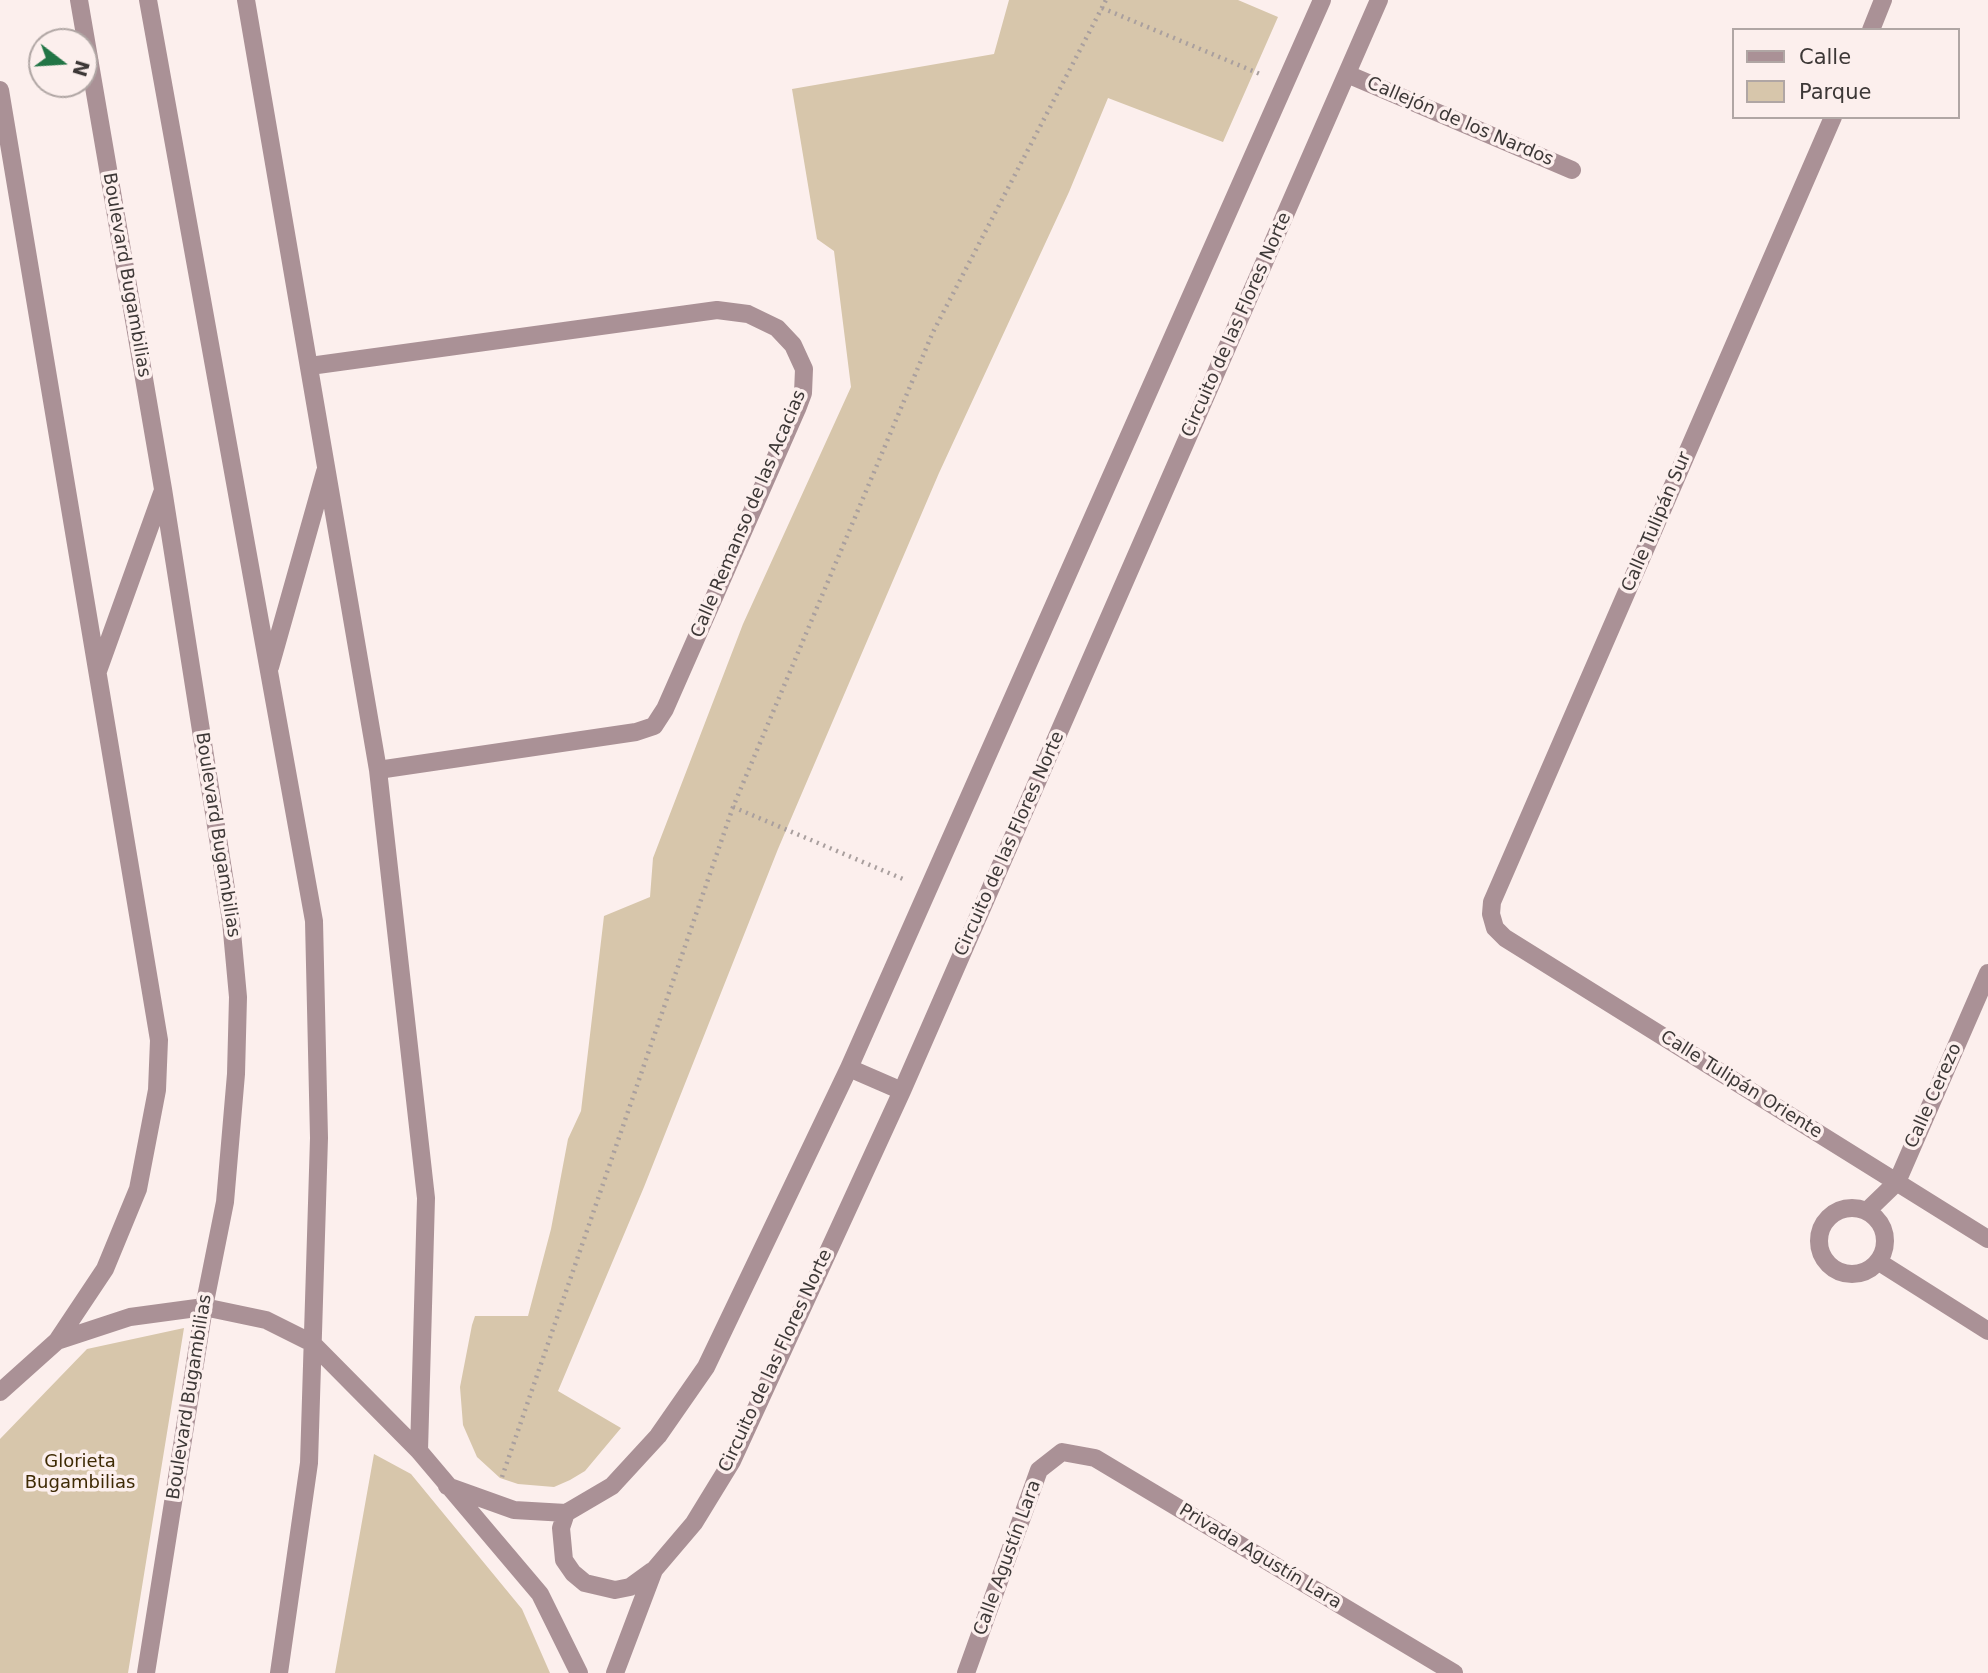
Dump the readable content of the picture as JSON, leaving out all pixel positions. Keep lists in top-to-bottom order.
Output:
{
  "streets": {
    "street": [
      "Callejón de los Nardos",
      "Boulevard Bugambilias",
      "Circuito de las Flores Norte",
      "Calle Remanso de las Acacias",
      "Calle Tulipán Sur",
      "Calle Tulipán Oriente",
      "Calle Cerezo",
      "Privada Agustín Lara",
      "Calle Agustín Lara"
    ]
  },
  "crossings": [
    ["Callejón de los Nardos", "Circuito de las Flores Norte"],
    ["Calle Tulipán Sur", "Calle Tulipán Oriente"],
    ["Calle Tulipán Oriente", "Calle Cerezo"],
    ["Privada Agustín Lara", "Calle Agustín Lara"]
  ],
  "parks": ["Glorieta Bugambilias"],
  "legend": ["Calle", "Parque"],
  "north": "right"
}
